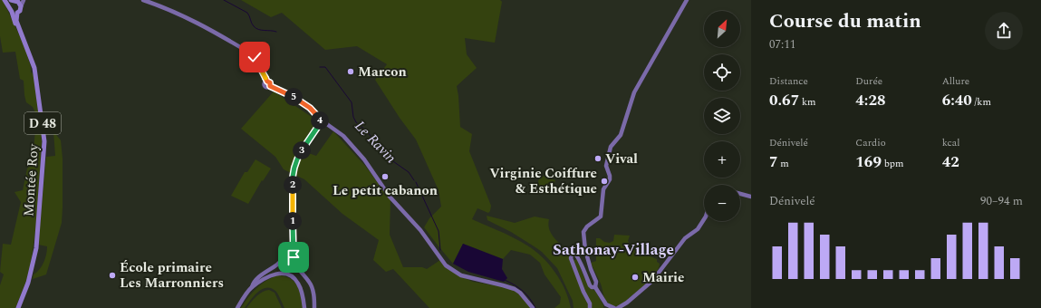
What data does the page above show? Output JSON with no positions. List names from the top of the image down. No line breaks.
{"streets":{"main road":["D 48","Montée Roy"]},"districts":["Sathonay-Village"],"water":["Le Ravin"],"places":["Marcon","Vival","Le petit cabanon","Virginie Coiffure & Esthétique","École primaire Les Marronniers","Mairie"],"north":"top right","page":{"heading":["Course du matin","07:11"],"map_buttons":["+","−"],"stats":[["Distance","0.67 km"],["Durée","4:28"],["Allure","6:40 /km"],["Dénivelé","7 m"],["Cardio","169 bpm"],["kcal","42"]],"pins":["5","4","3","2","1"],"chart":["Dénivelé","90–94 m"]}}
